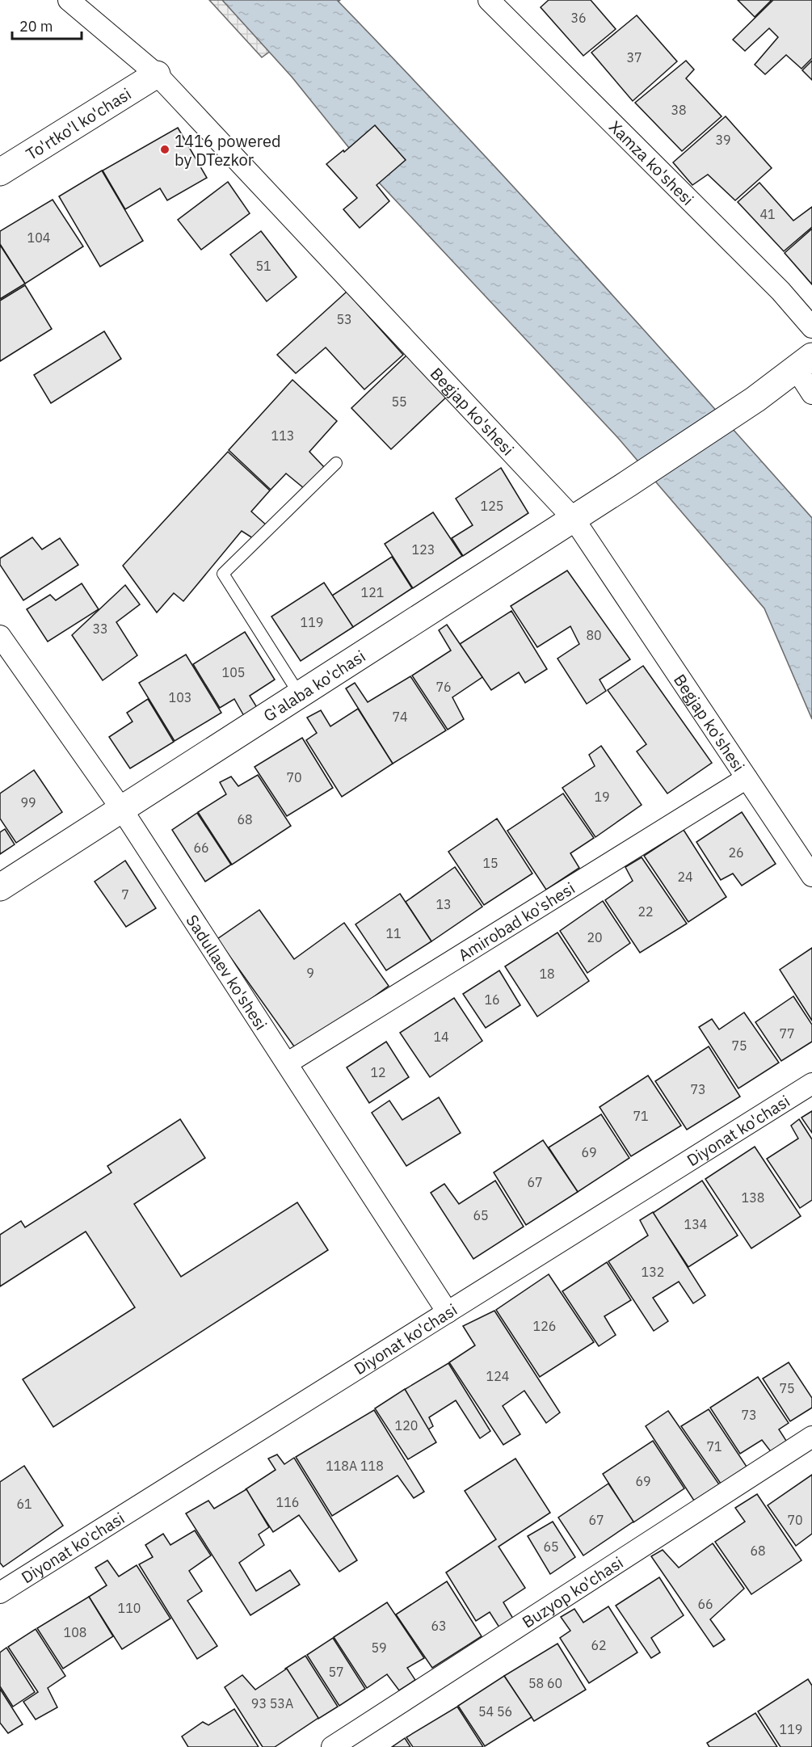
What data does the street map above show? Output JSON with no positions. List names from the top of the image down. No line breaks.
{"streets":{"street":["To'rtko'l ko'chasi","Xamza ko'shesi","Begjap ko'shesi","G'alaba ko'chasi","Amirobad ko'shesi","Sadullaev ko'shesi","Diyonat ko'chasi","Buzyop ko'chasi"]},"crossings":[["To'rtko'l ko'chasi","Begjap ko'shesi"],["Begjap ko'shesi","G'alaba ko'chasi"],["Begjap ko'shesi","Amirobad ko'shesi"],["G'alaba ko'chasi","Sadullaev ko'shesi"],["Amirobad ko'shesi","Sadullaev ko'shesi"],["Sadullaev ko'shesi","Diyonat ko'chasi"]],"places":["1416 powered by DTezkor"],"house_numbers":["36","37","38","39","41","104","51","53","55","113","125","123","121","119","33","80","105","76","103","74","70","19","99","68","66","26","15","24","7","13","22","11","20","9","18","16","77","14","75","12","73","71","69","67","138","65","134","132","126","124","75","73","120","71","118A 118","69","116","61","67","70","65","68","66","110","63","108","62","59","57","58 60","93 53A","54 56","119"],"scale_bar":"20 m"}
